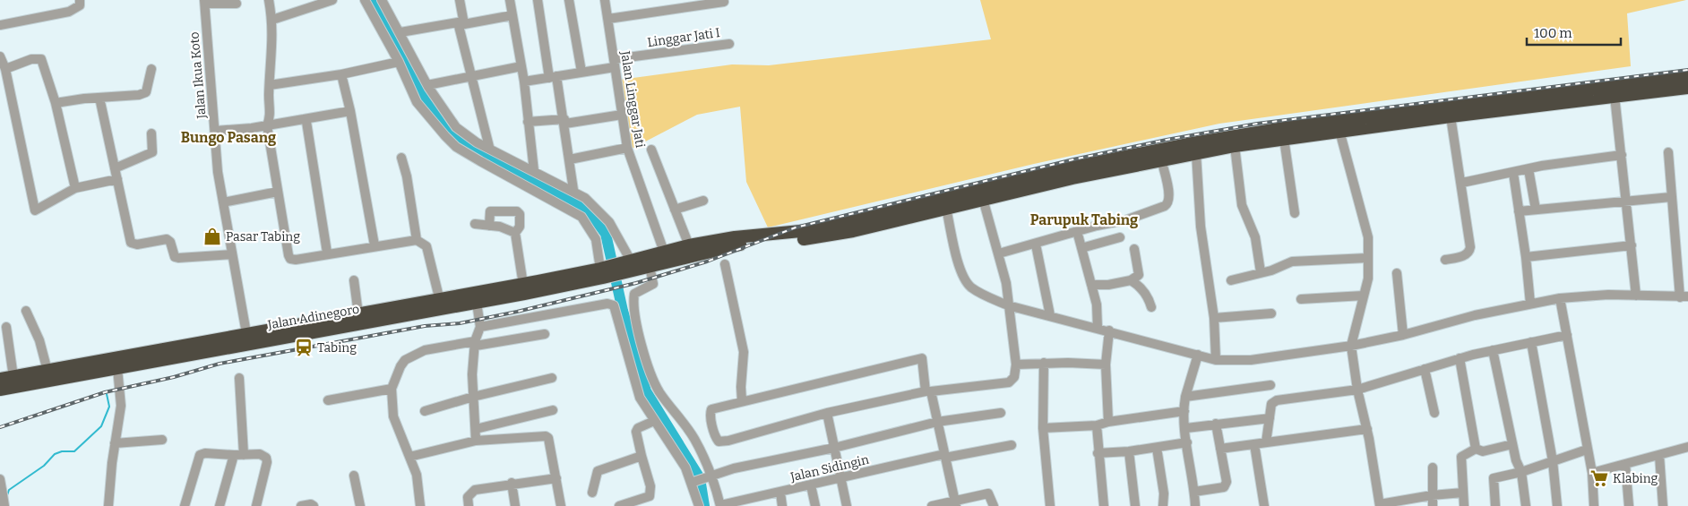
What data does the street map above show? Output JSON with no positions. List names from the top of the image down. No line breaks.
{"streets":{"highway":["Jalan Adinegoro"],"street":["Linggar Jati I","Jalan Ikua Koto","Jalan Linggar Jati","Jalan Sidingin"]},"crossings":[["Linggar Jati I","Jalan Linggar Jati"],["Jalan Ikua Koto","Jalan Adinegoro"]],"districts":["Bungo Pasang","Parupuk Tabing"],"places":{"shop":["Pasar Tabing"],"station":["Tabing"],"supermarket":["Klabing"]},"scale_bar":"100 m"}
